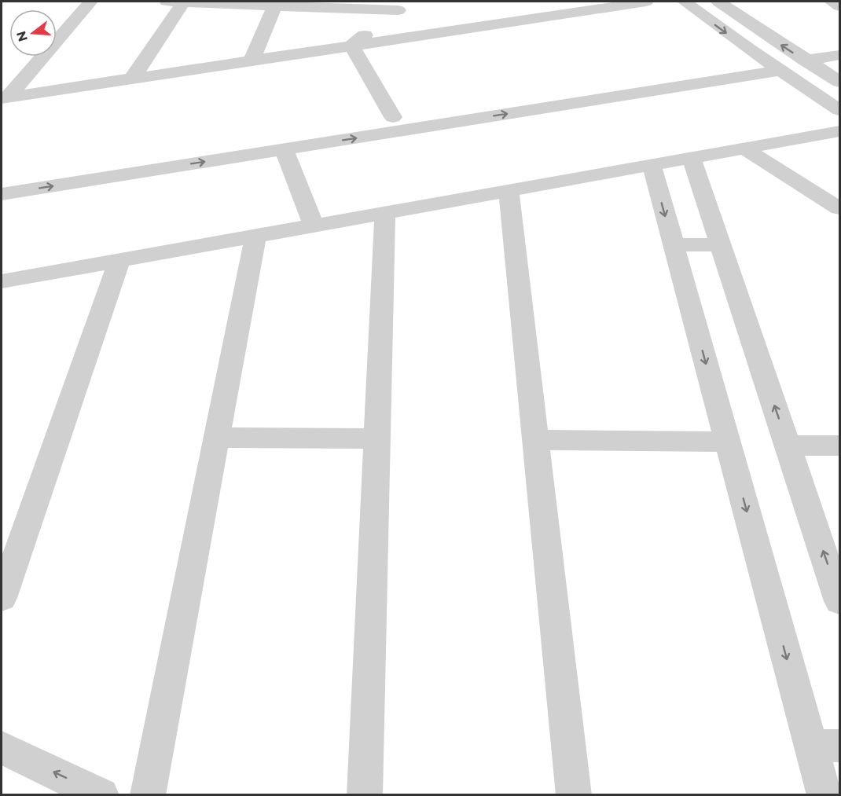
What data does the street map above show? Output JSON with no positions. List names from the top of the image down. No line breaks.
{"north":"left"}
